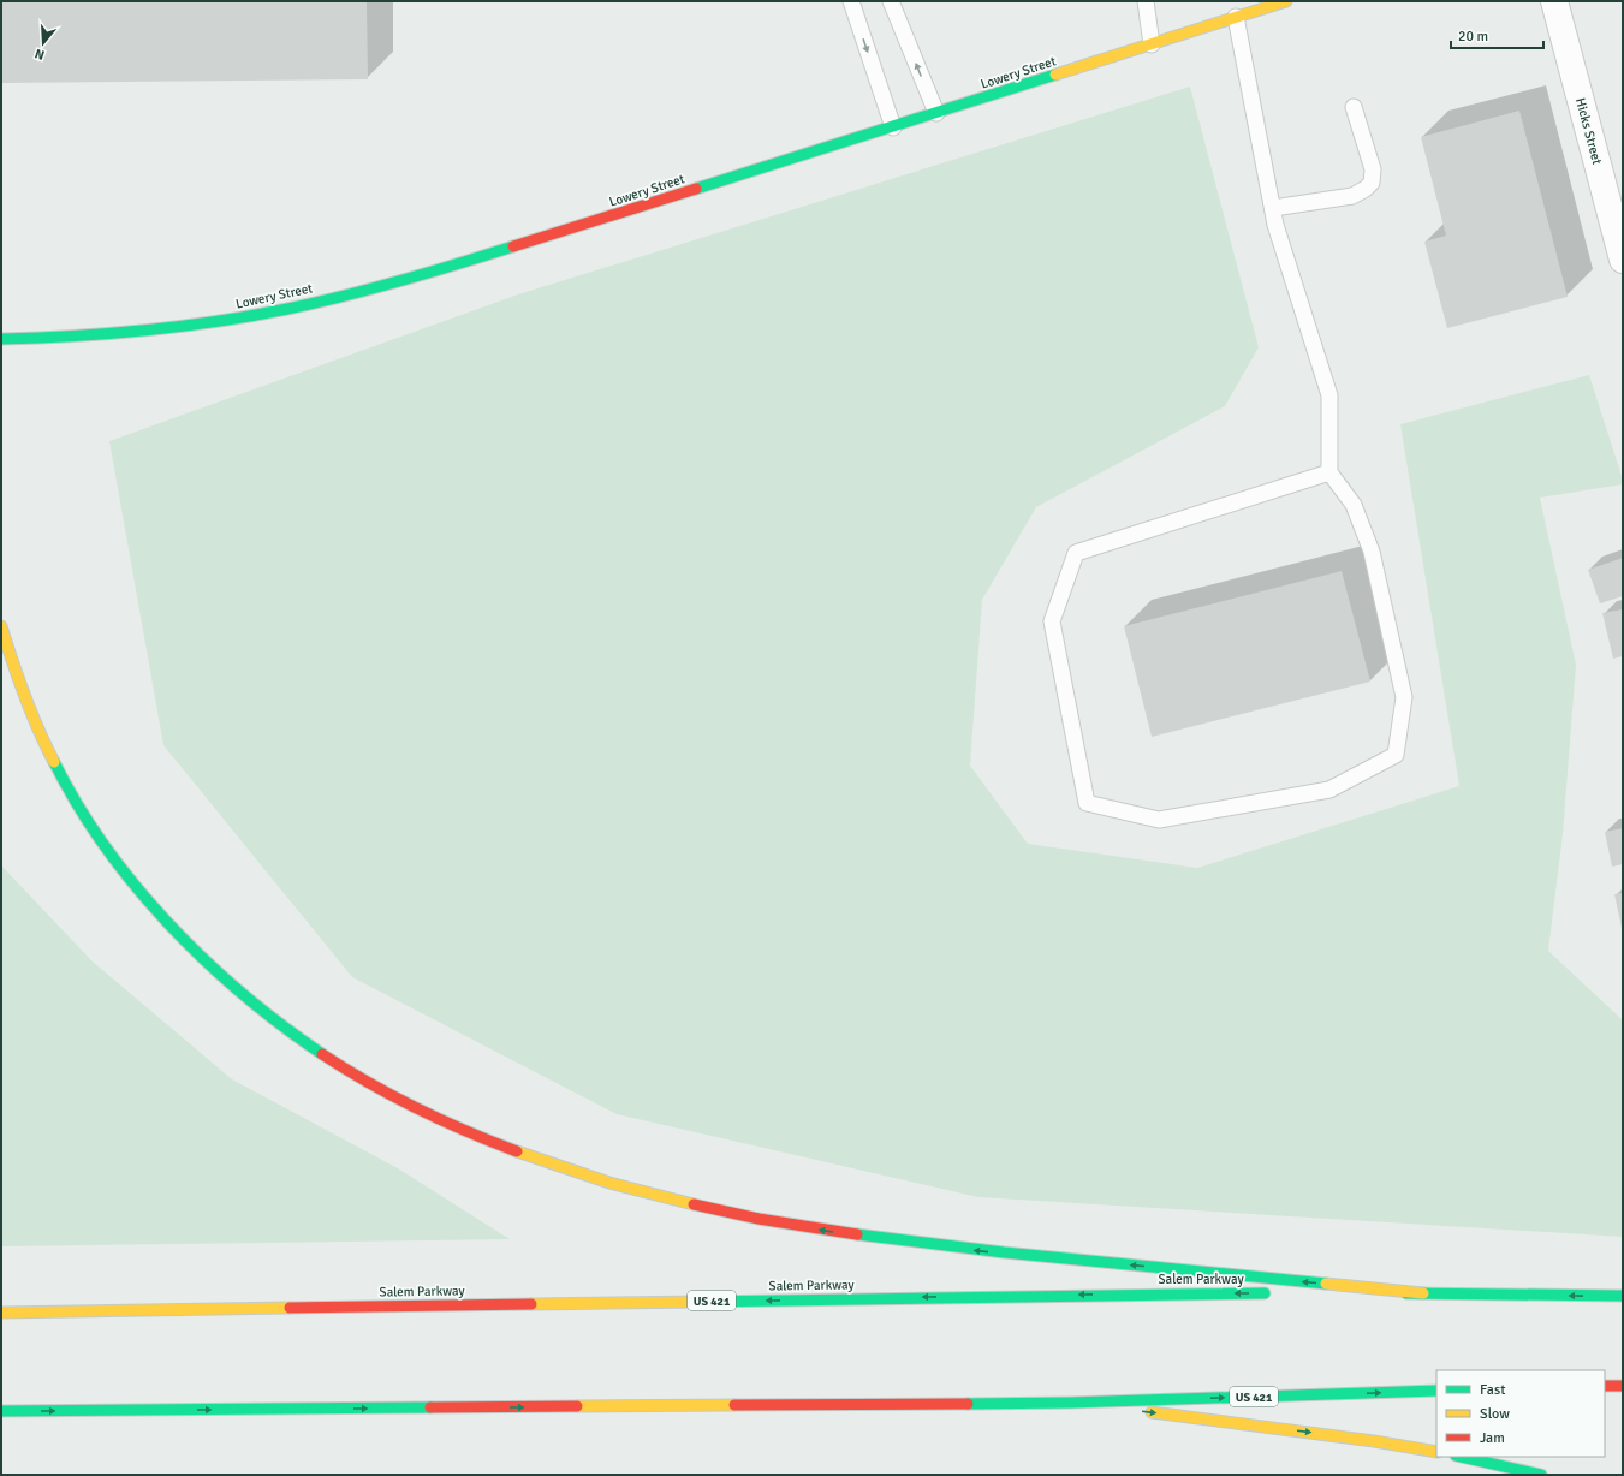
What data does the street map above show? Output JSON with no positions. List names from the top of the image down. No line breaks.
{"streets":{"main road":["Lowery Street","Salem Parkway","US 421"],"street":["Hicks Street"]},"one_way":["Salem Parkway"],"legend":["Fast","Slow","Jam"],"scale_bar":"20 m","north":"bottom"}
